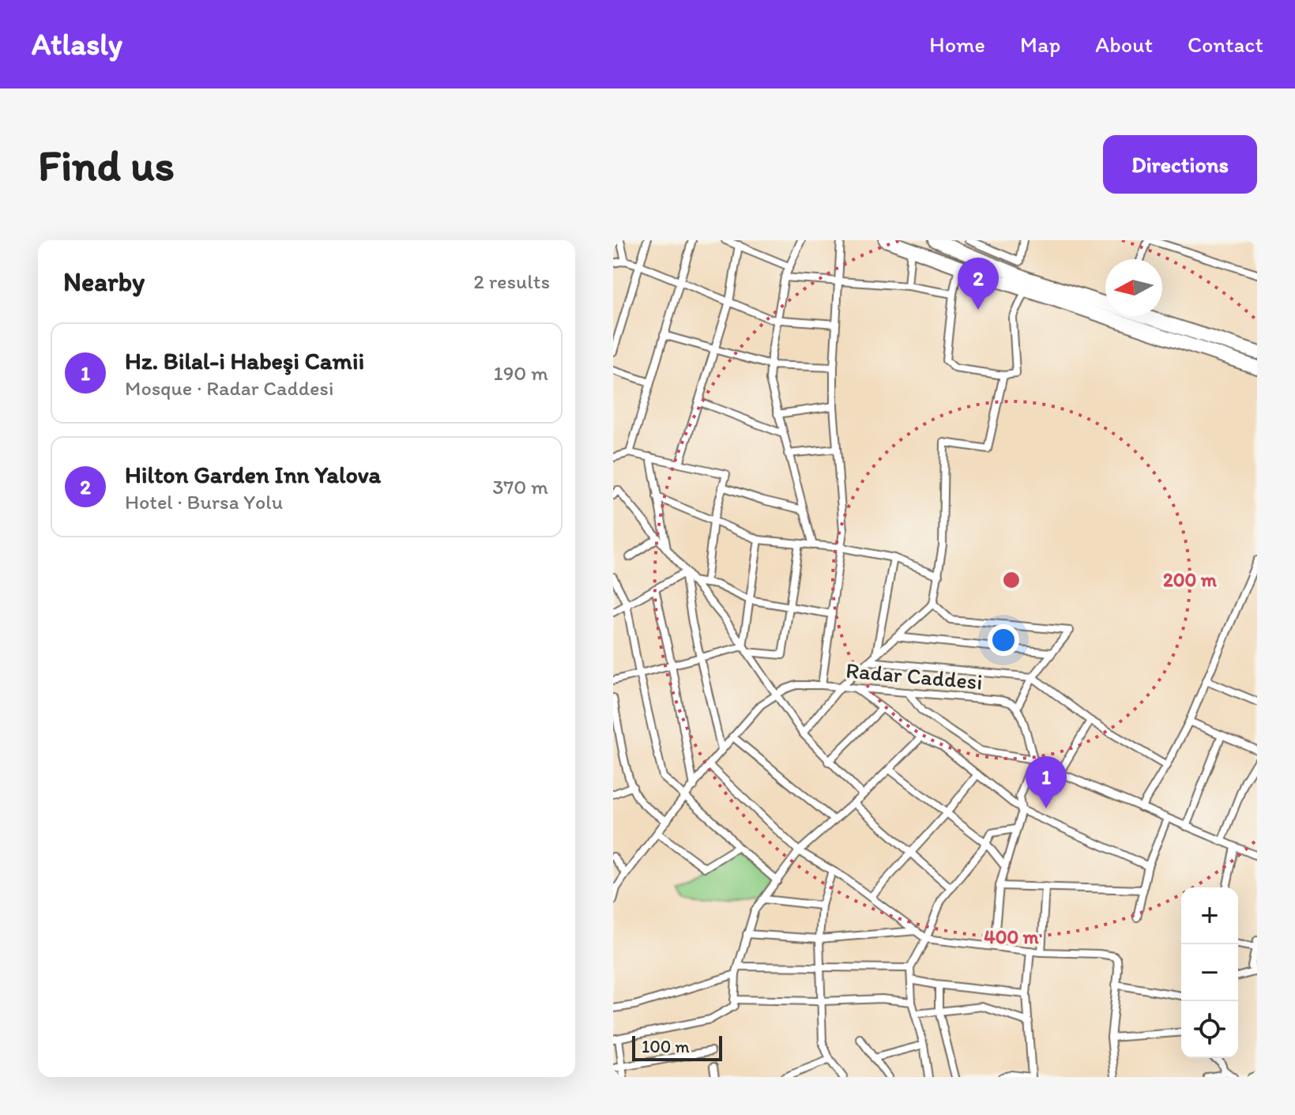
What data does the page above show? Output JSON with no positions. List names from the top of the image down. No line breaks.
{"streets":{"street":["Radar Caddesi"]},"scale_bar":"100 m","north":"left","page":{"header":"Atlasly","nav":["Home","Map","About","Contact"],"buttons":"Directions","title":"Find us","heading":["Nearby","2 results"],"pins":["2","1"],"list":[{"mark":"1","name":"Hz. Bilal-i Habeşi Camii","note":"Mosque · Radar Caddesi","value":"190 m"},{"mark":"2","name":"Hilton Garden Inn Yalova","note":"Hotel · Bursa Yolu","value":"370 m"}],"map_buttons":["+","−"],"scale":"100 m"},"rings":["200 m","400 m"]}
